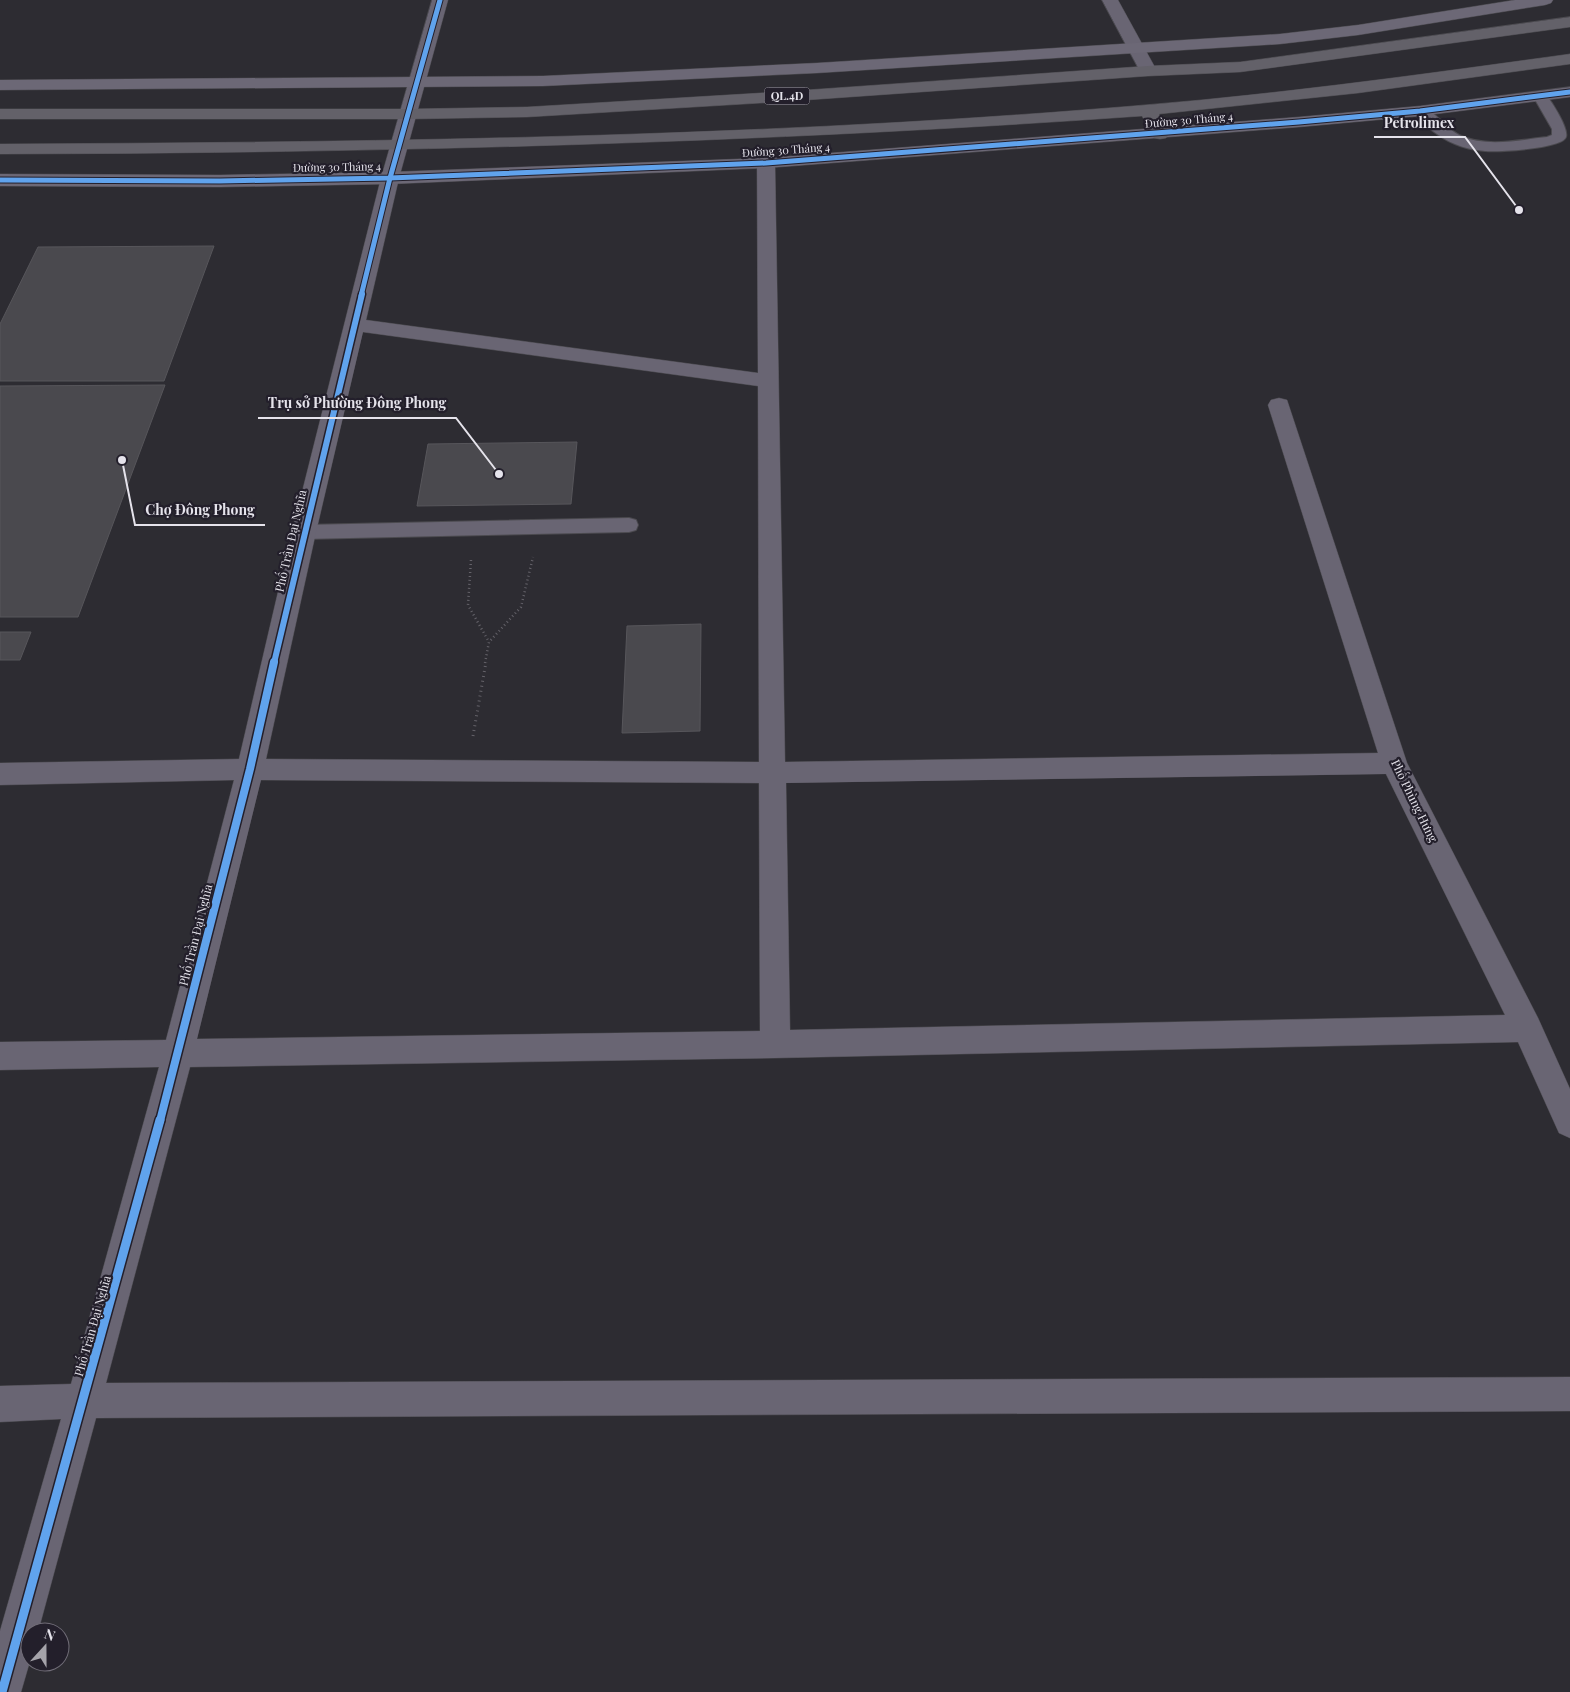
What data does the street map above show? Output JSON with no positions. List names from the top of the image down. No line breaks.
{"streets":{"highway":["QL.4D","Đường 30 Tháng 4"],"street":["Phố Trần Đại Nghĩa","Phố Phùng Hưng"]},"crossings":[["QL.4D","Phố Trần Đại Nghĩa"],["Đường 30 Tháng 4","Phố Trần Đại Nghĩa"]],"places":["Petrolimex","Chợ Đông Phong","Trụ sở Phường Đông Phong"],"north":"top"}
